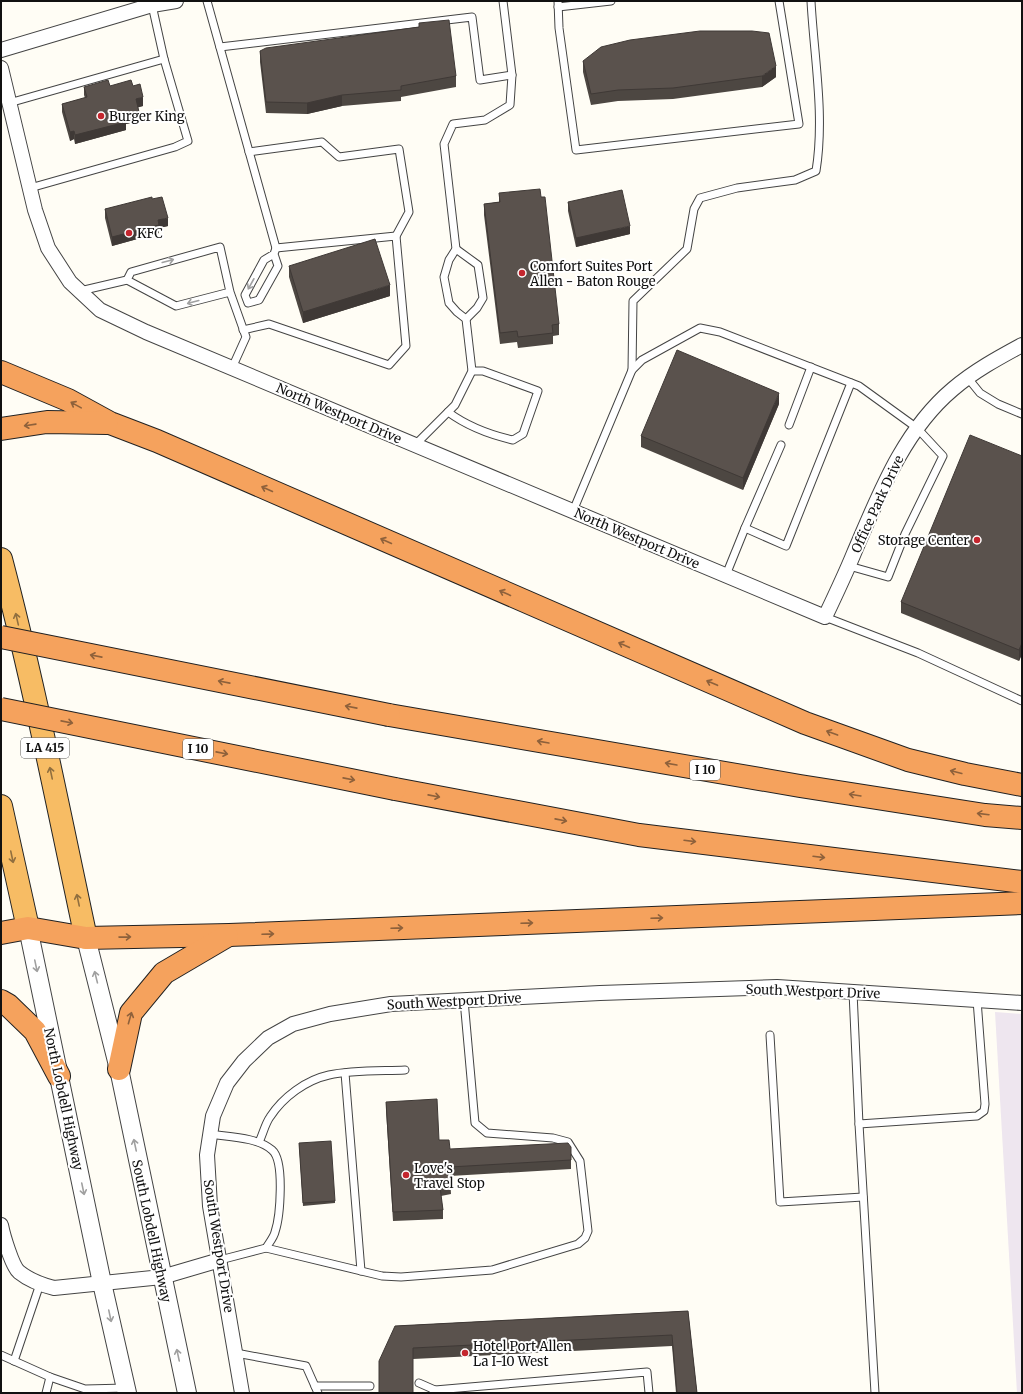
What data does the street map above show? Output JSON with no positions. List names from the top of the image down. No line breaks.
{"streets":{"highway":["LA 415","I 10","North Lobdell Highway"],"street":["North Westport Drive","Office Park Drive","South Westport Drive","South Lobdell Highway"]},"crossings":[["North Westport Drive","Office Park Drive"],["LA 415","South Lobdell Highway"]],"one_way":["North Lobdell Highway","South Lobdell Highway"],"places":["Burger King","KFC","Comfort Suites Port Allen - Baton Rouge","Storage Center","Love's Travel Stop","Hotel Port Allen La I-10 West"]}
